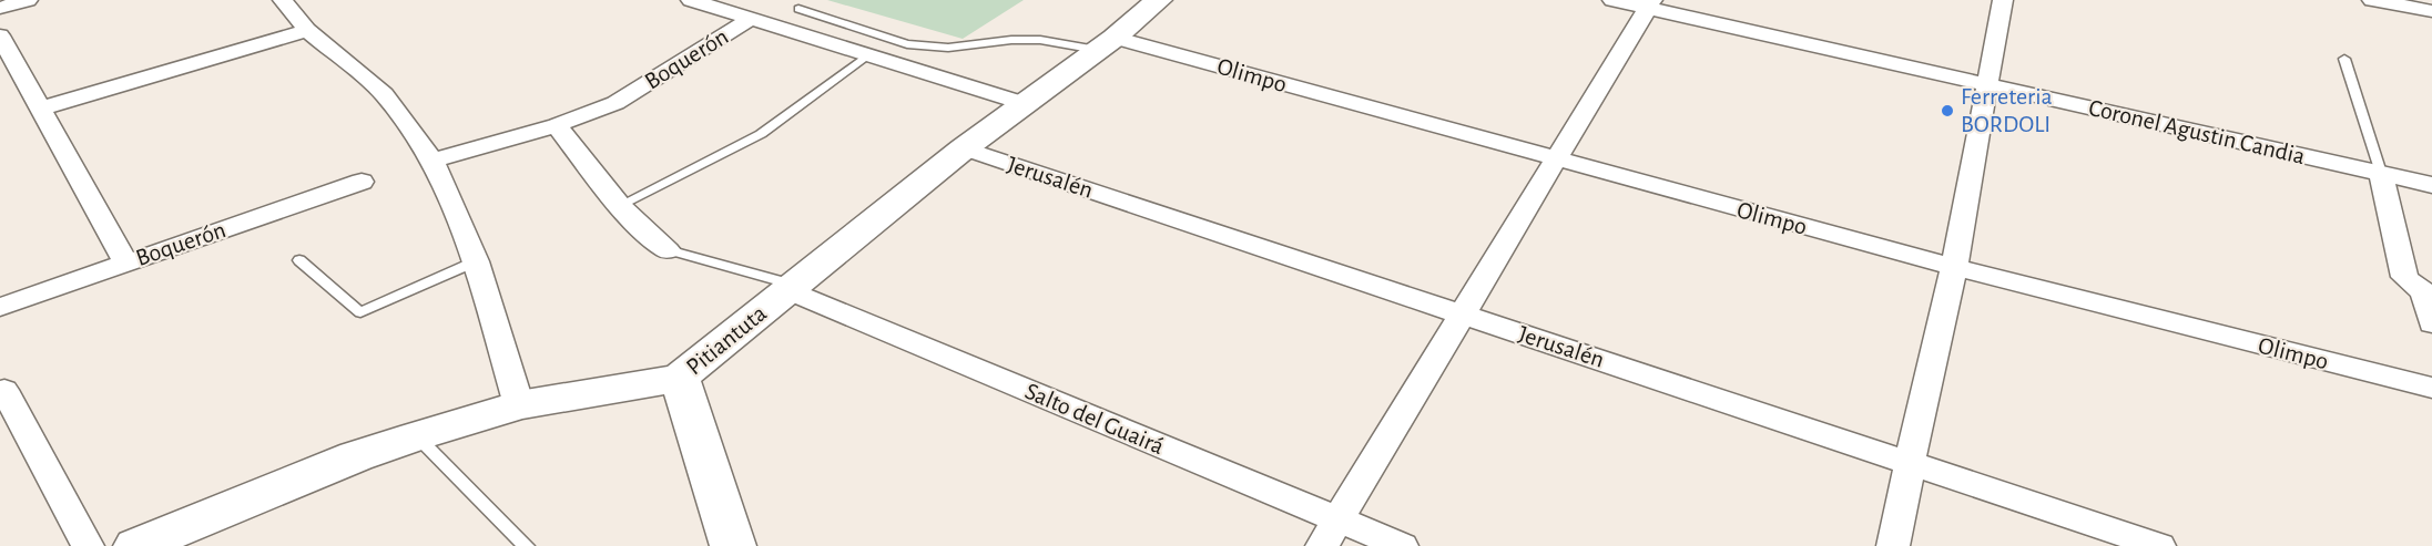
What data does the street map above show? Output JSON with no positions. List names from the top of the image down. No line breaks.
{"streets":{"street":["Boquerón","Olimpo","Coronel Agustin Candia","Jerusalén","Pitiantuta","Salto del Guairá"]},"crossings":[["Olimpo","Pitiantuta"],["Jerusalén","Pitiantuta"],["Pitiantuta","Salto del Guairá"]],"places":["Ferreteria BORDOLI"]}
